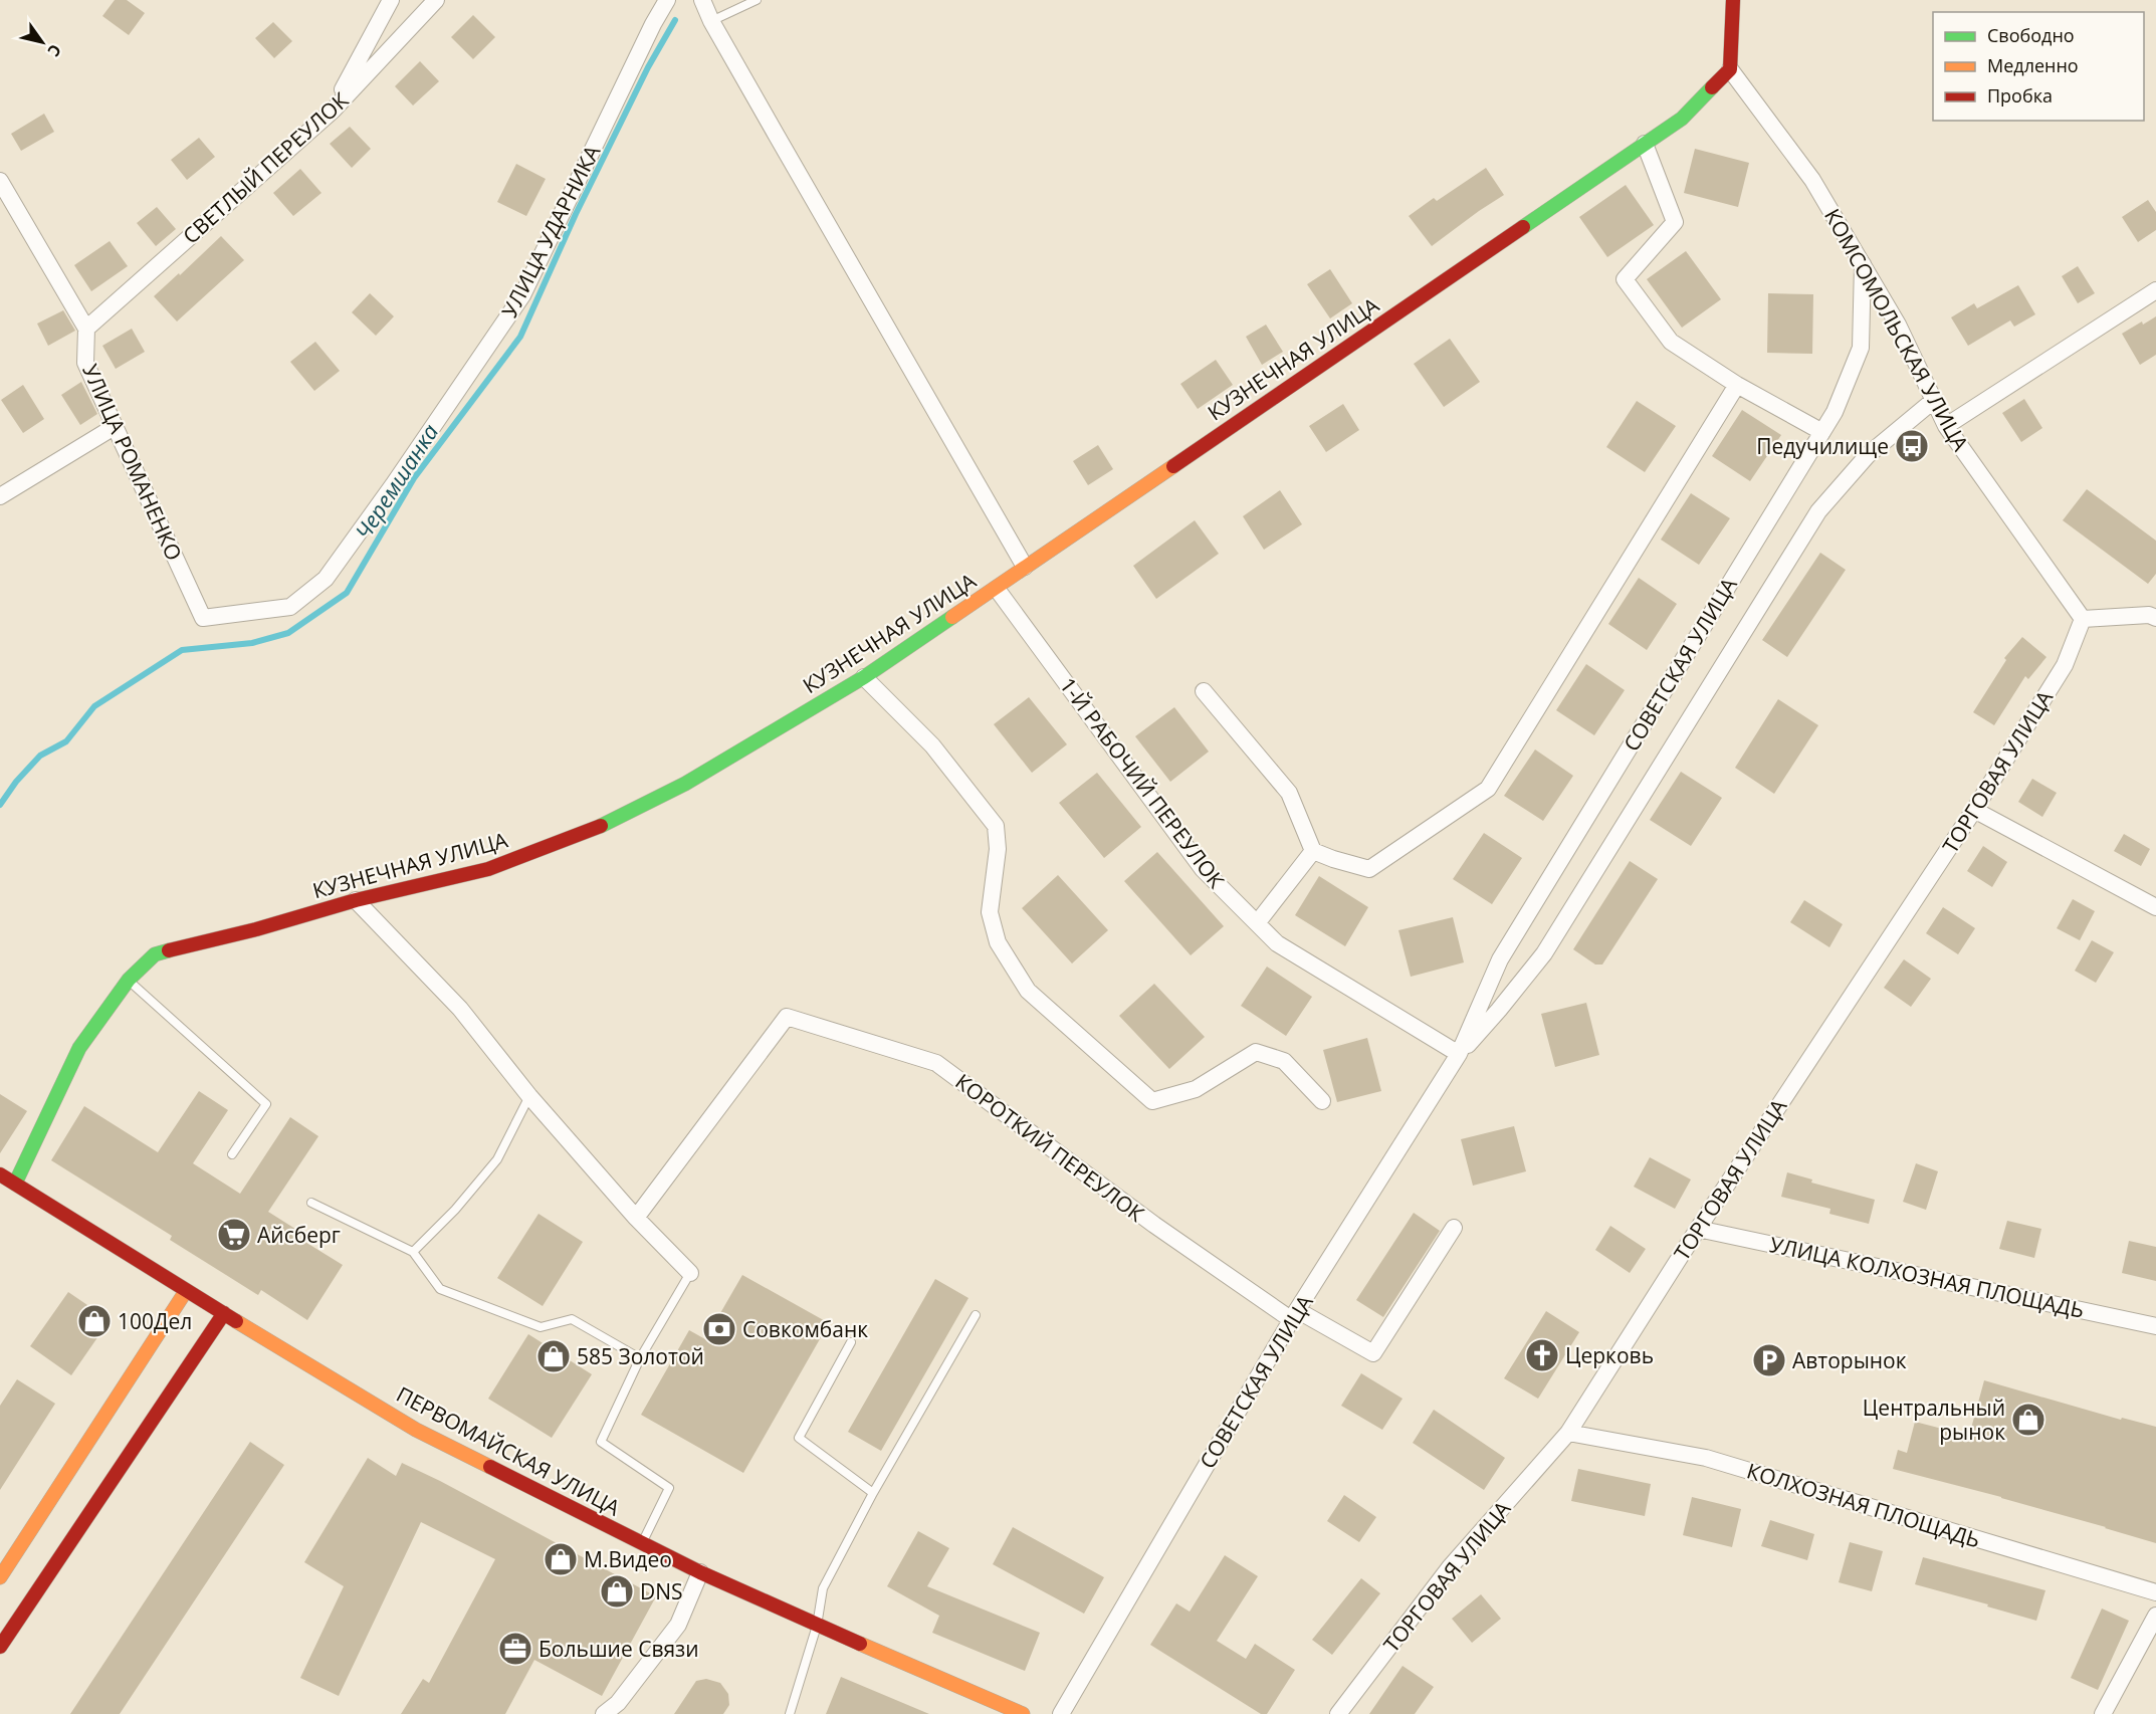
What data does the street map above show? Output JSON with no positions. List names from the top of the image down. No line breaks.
{"streets":{"street":["СВЕТЛЫЙ ПЕРЕУЛОК","УЛИЦА УДАРНИКА","КОМСОМОЛЬСКАЯ УЛИЦА","КУЗНЕЧНАЯ УЛИЦА","УЛИЦА РОМАНЕНКО","СОВЕТСКАЯ УЛИЦА","ТОРГОВАЯ УЛИЦА","1-Й РАБОЧИЙ ПЕРЕУЛОК","КОРОТКИЙ ПЕРЕУЛОК","УЛИЦА КОЛХОЗНАЯ ПЛОЩАДЬ","ПЕРВОМАЙСКАЯ УЛИЦА","КОЛХОЗНАЯ ПЛОЩАДЬ"]},"crossings":[["СВЕТЛЫЙ ПЕРЕУЛОК","УЛИЦА РОМАНЕНКО"],["УЛИЦА УДАРНИКА","УЛИЦА РОМАНЕНКО"],["КОМСОМОЛЬСКАЯ УЛИЦА","КУЗНЕЧНАЯ УЛИЦА"],["КОМСОМОЛЬСКАЯ УЛИЦА","СОВЕТСКАЯ УЛИЦА"],["КОМСОМОЛЬСКАЯ УЛИЦА","ТОРГОВАЯ УЛИЦА"],["КУЗНЕЧНАЯ УЛИЦА","1-Й РАБОЧИЙ ПЕРЕУЛОК"],["КУЗНЕЧНАЯ УЛИЦА","ПЕРВОМАЙСКАЯ УЛИЦА"],["СОВЕТСКАЯ УЛИЦА","1-Й РАБОЧИЙ ПЕРЕУЛОК"],["СОВЕТСКАЯ УЛИЦА","КОРОТКИЙ ПЕРЕУЛОК"],["ТОРГОВАЯ УЛИЦА","УЛИЦА КОЛХОЗНАЯ ПЛОЩАДЬ"],["ТОРГОВАЯ УЛИЦА","КОЛХОЗНАЯ ПЛОЩАДЬ"]],"water":["Черемшанка"],"places":{"bus stop":["Педучилище"],"supermarket":["Айсберг"],"shop":["100Дел","585 Золотой","Центральный рынок","М.Видео","DNS"],"bank":["Совкомбанк"],"church":["Церковь"],"parking":["Авторынок"],"office":["Большие Связи"]},"legend":["Свободно","Медленно","Пробка"],"north":"bottom right"}
